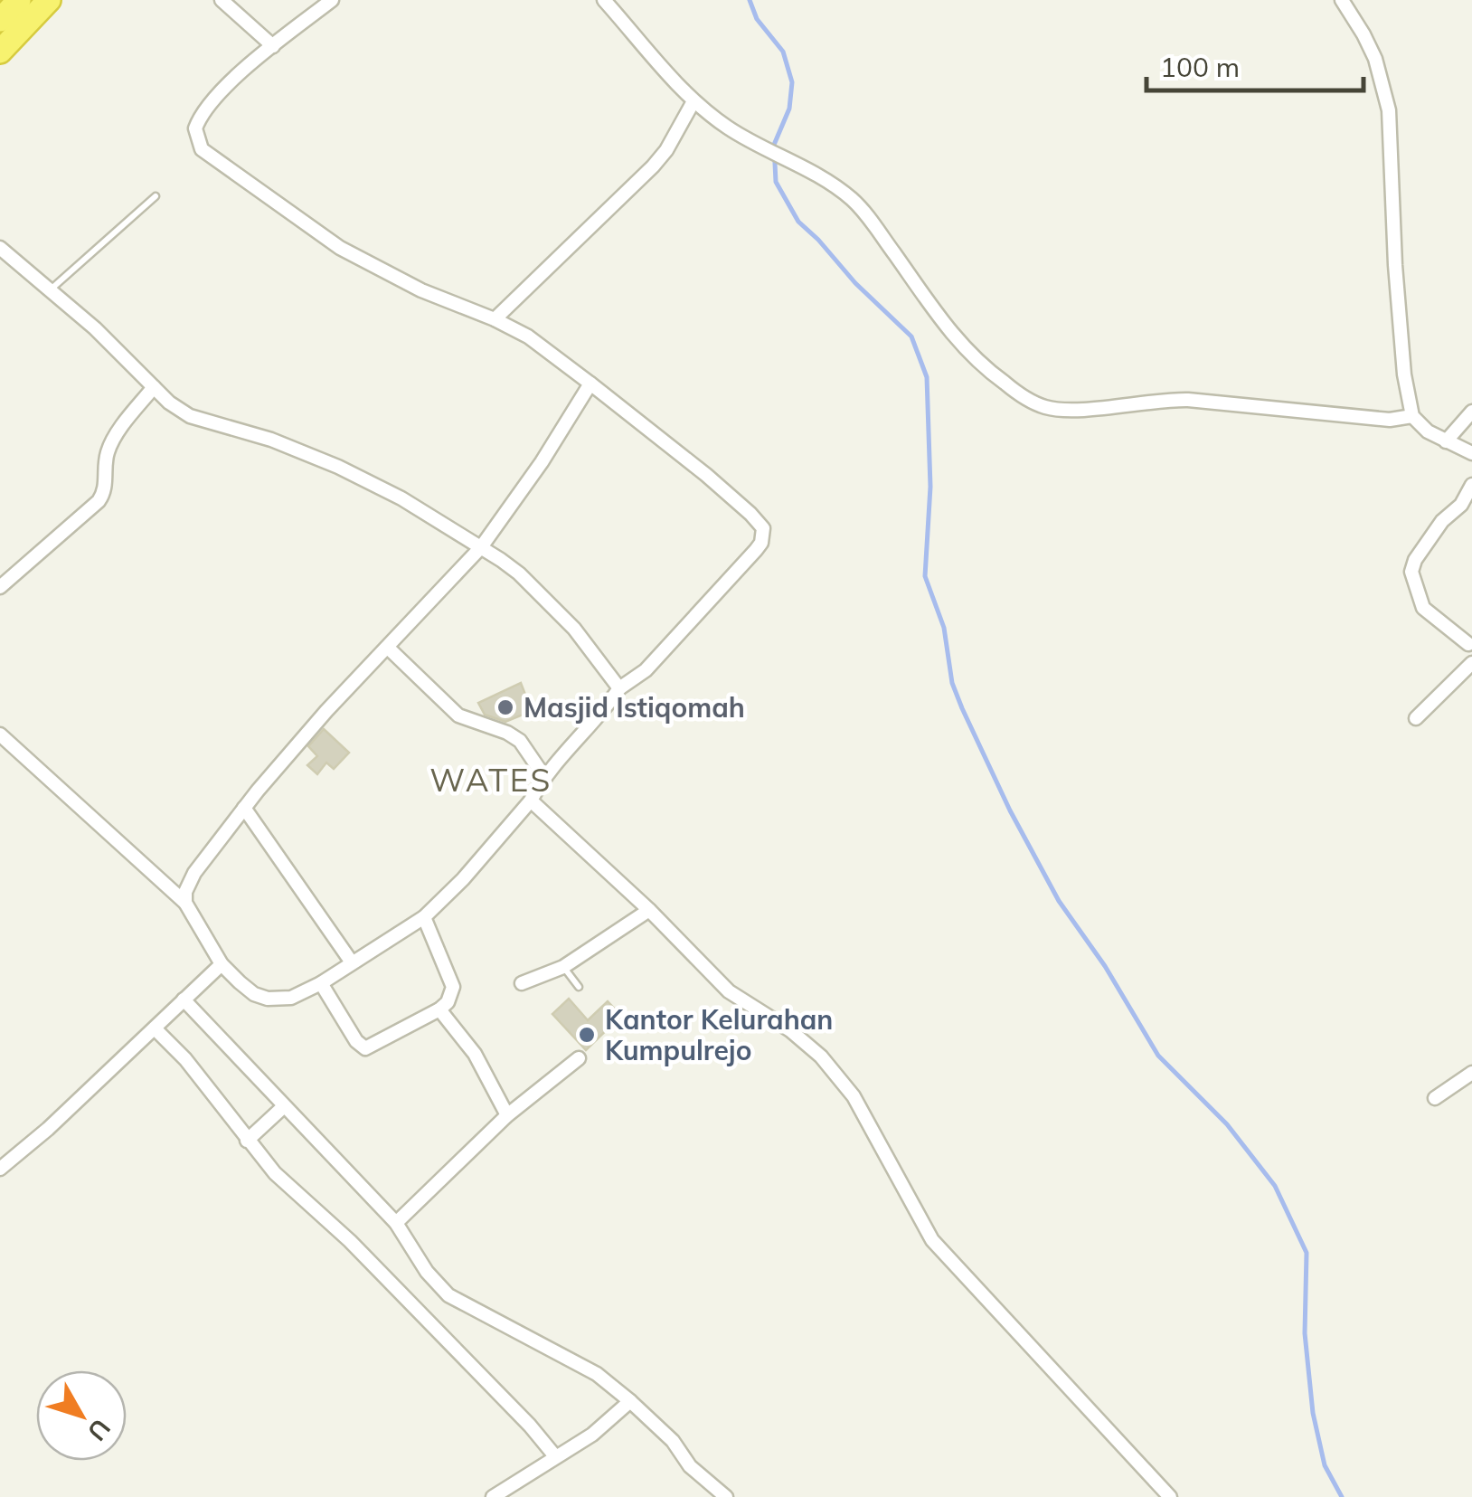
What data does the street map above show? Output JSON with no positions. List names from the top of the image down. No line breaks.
{"districts":["WATES"],"places":["Masjid Istiqomah","Kantor Kelurahan Kumpulrejo"],"scale_bar":"100 m","north":"bottom right"}
